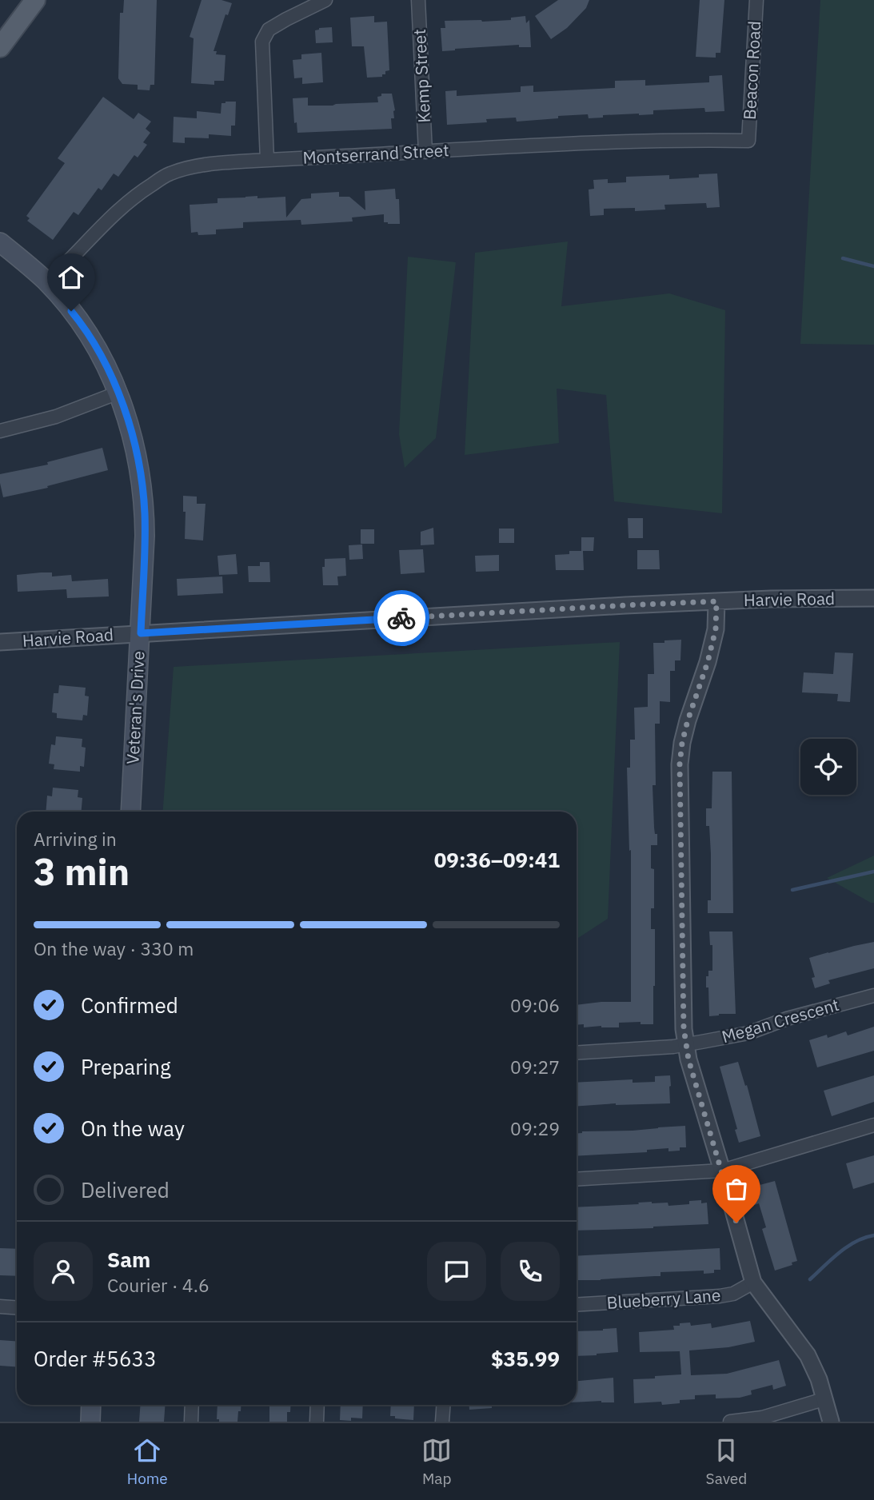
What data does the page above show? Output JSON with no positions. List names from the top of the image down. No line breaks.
{"streets":{"main road":["Veteran's Drive"],"street":["Beacon Road","Kemp Street","Montserrand Street","Harvie Road","Megan Crescent","Blueberry Lane"]},"crossings":[["Beacon Road","Montserrand Street"],["Kemp Street","Montserrand Street"],["Montserrand Street","Veteran's Drive"],["Harvie Road","Veteran's Drive"]],"page":{"heading":["3 min","Arriving in","09:36–09:41"],"panel":["Sam","Courier · 4.6","Order #5633","$35.99"],"bar":"On the way · 330 m","list":[["Confirmed","09:06"],["Preparing","09:27"],["On the way","09:29"],"Delivered"],"tabs":["Home","Map","Saved"]}}
